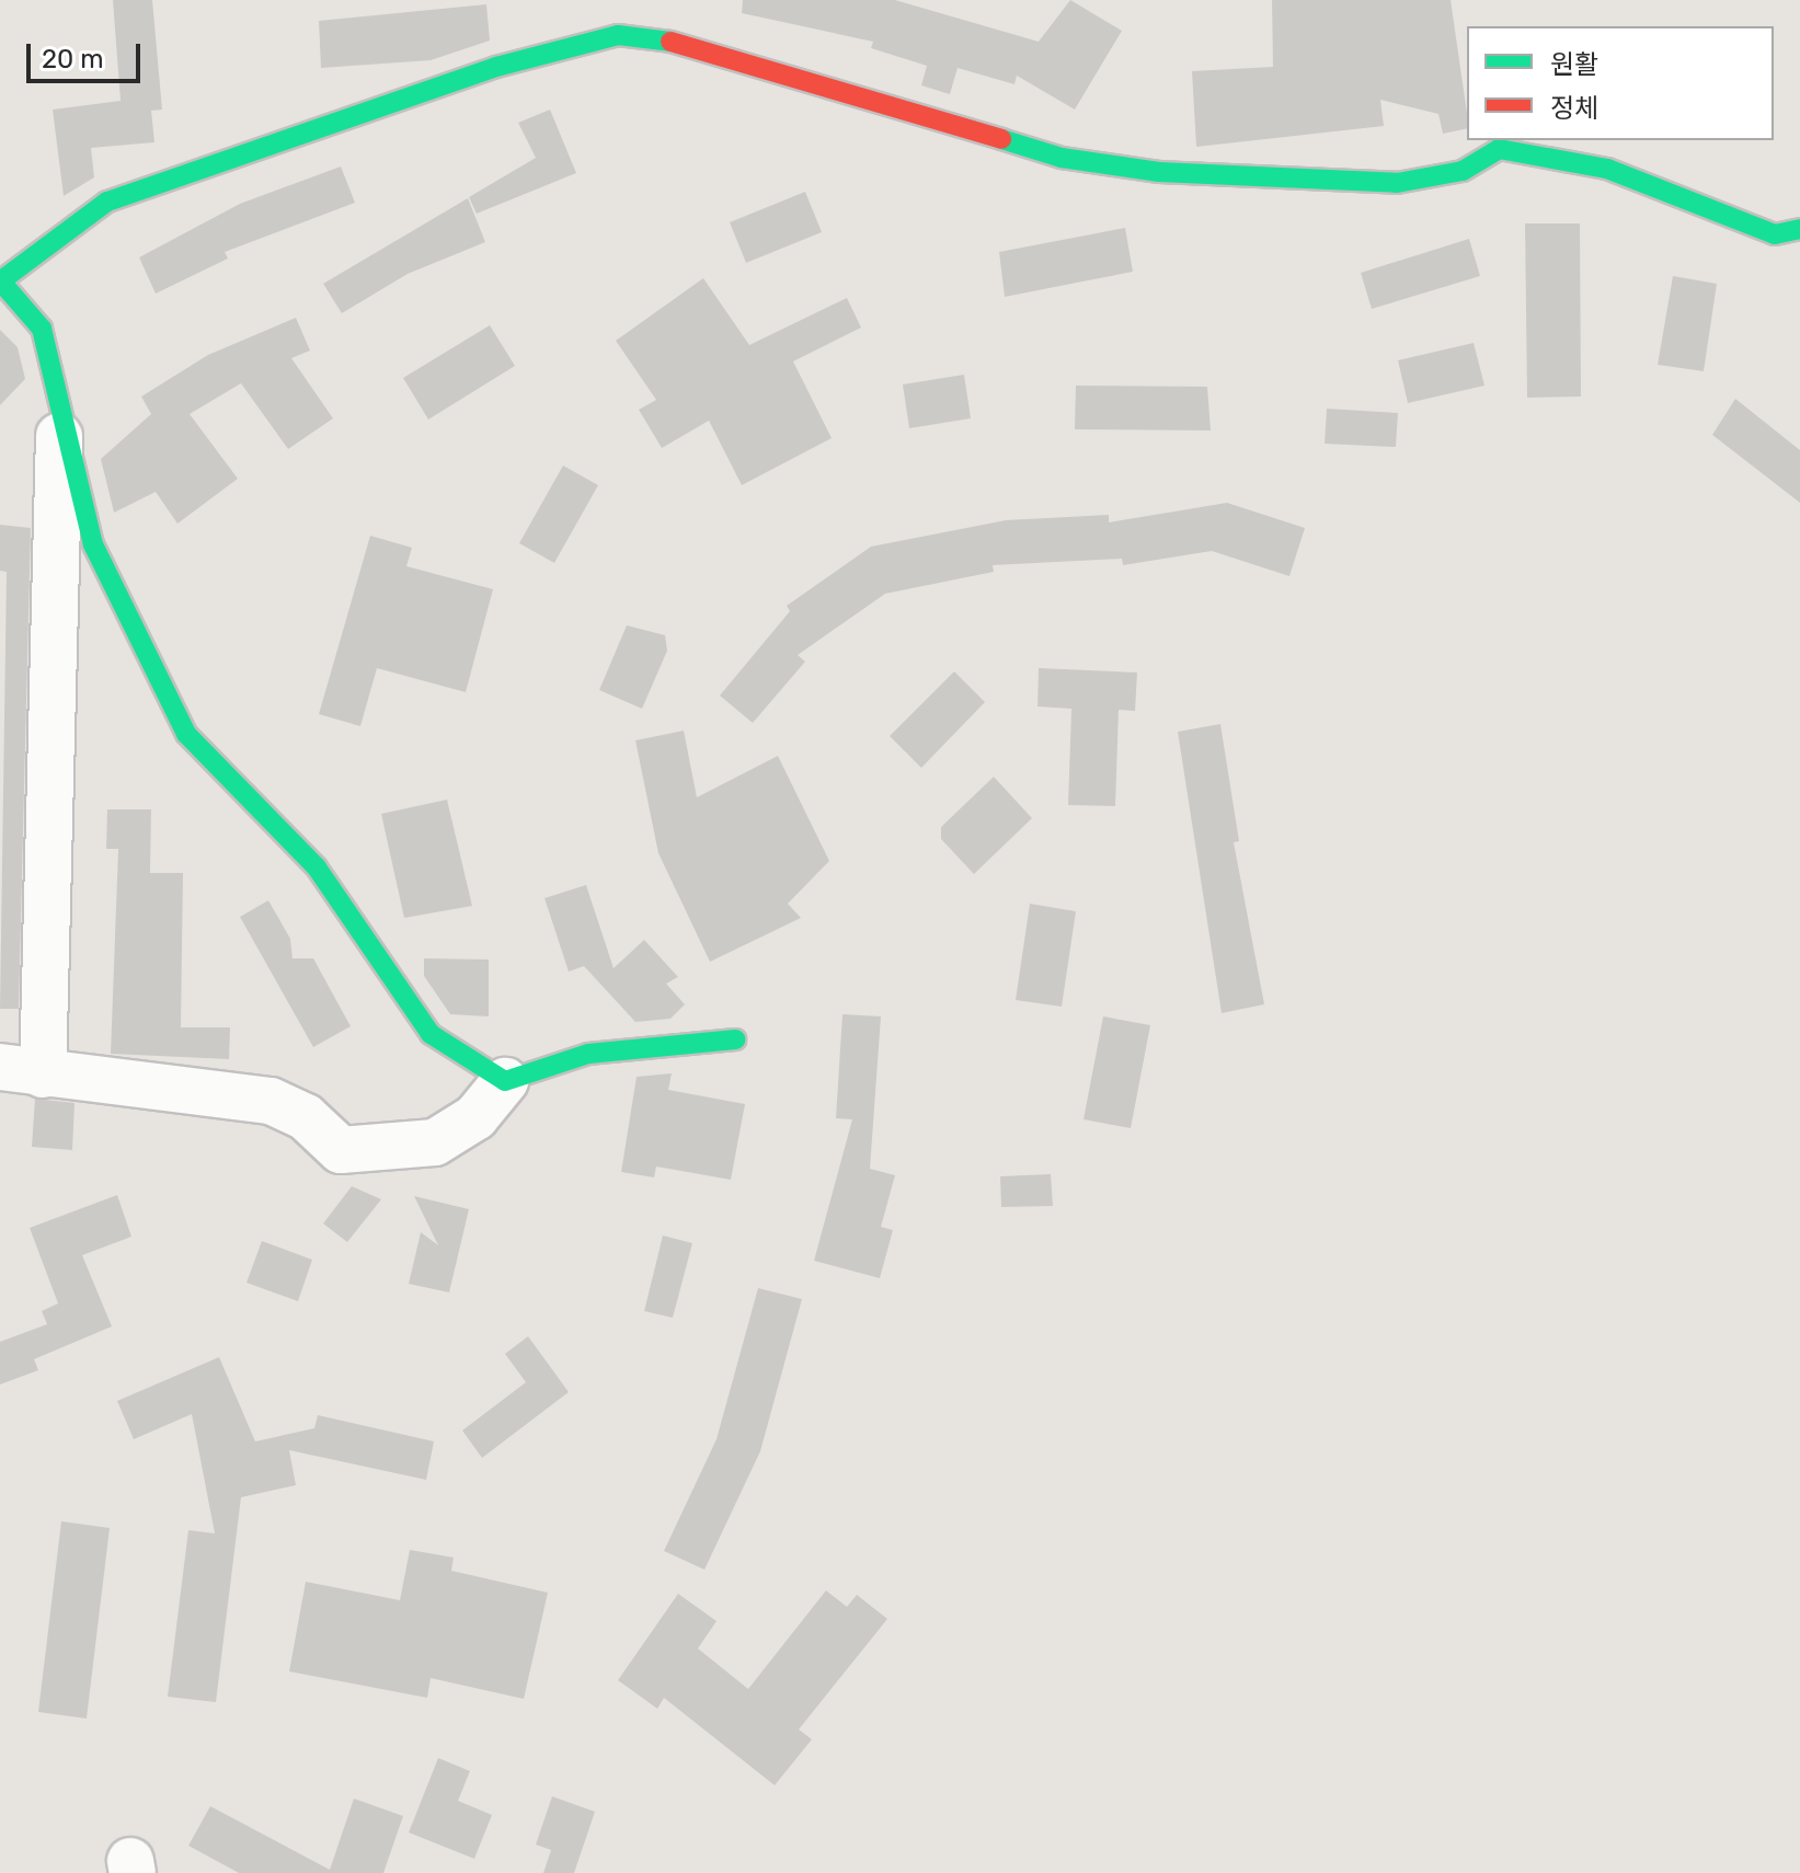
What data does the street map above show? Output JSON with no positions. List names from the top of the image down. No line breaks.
{"legend":["원활","정체"],"scale_bar":"20 m"}
